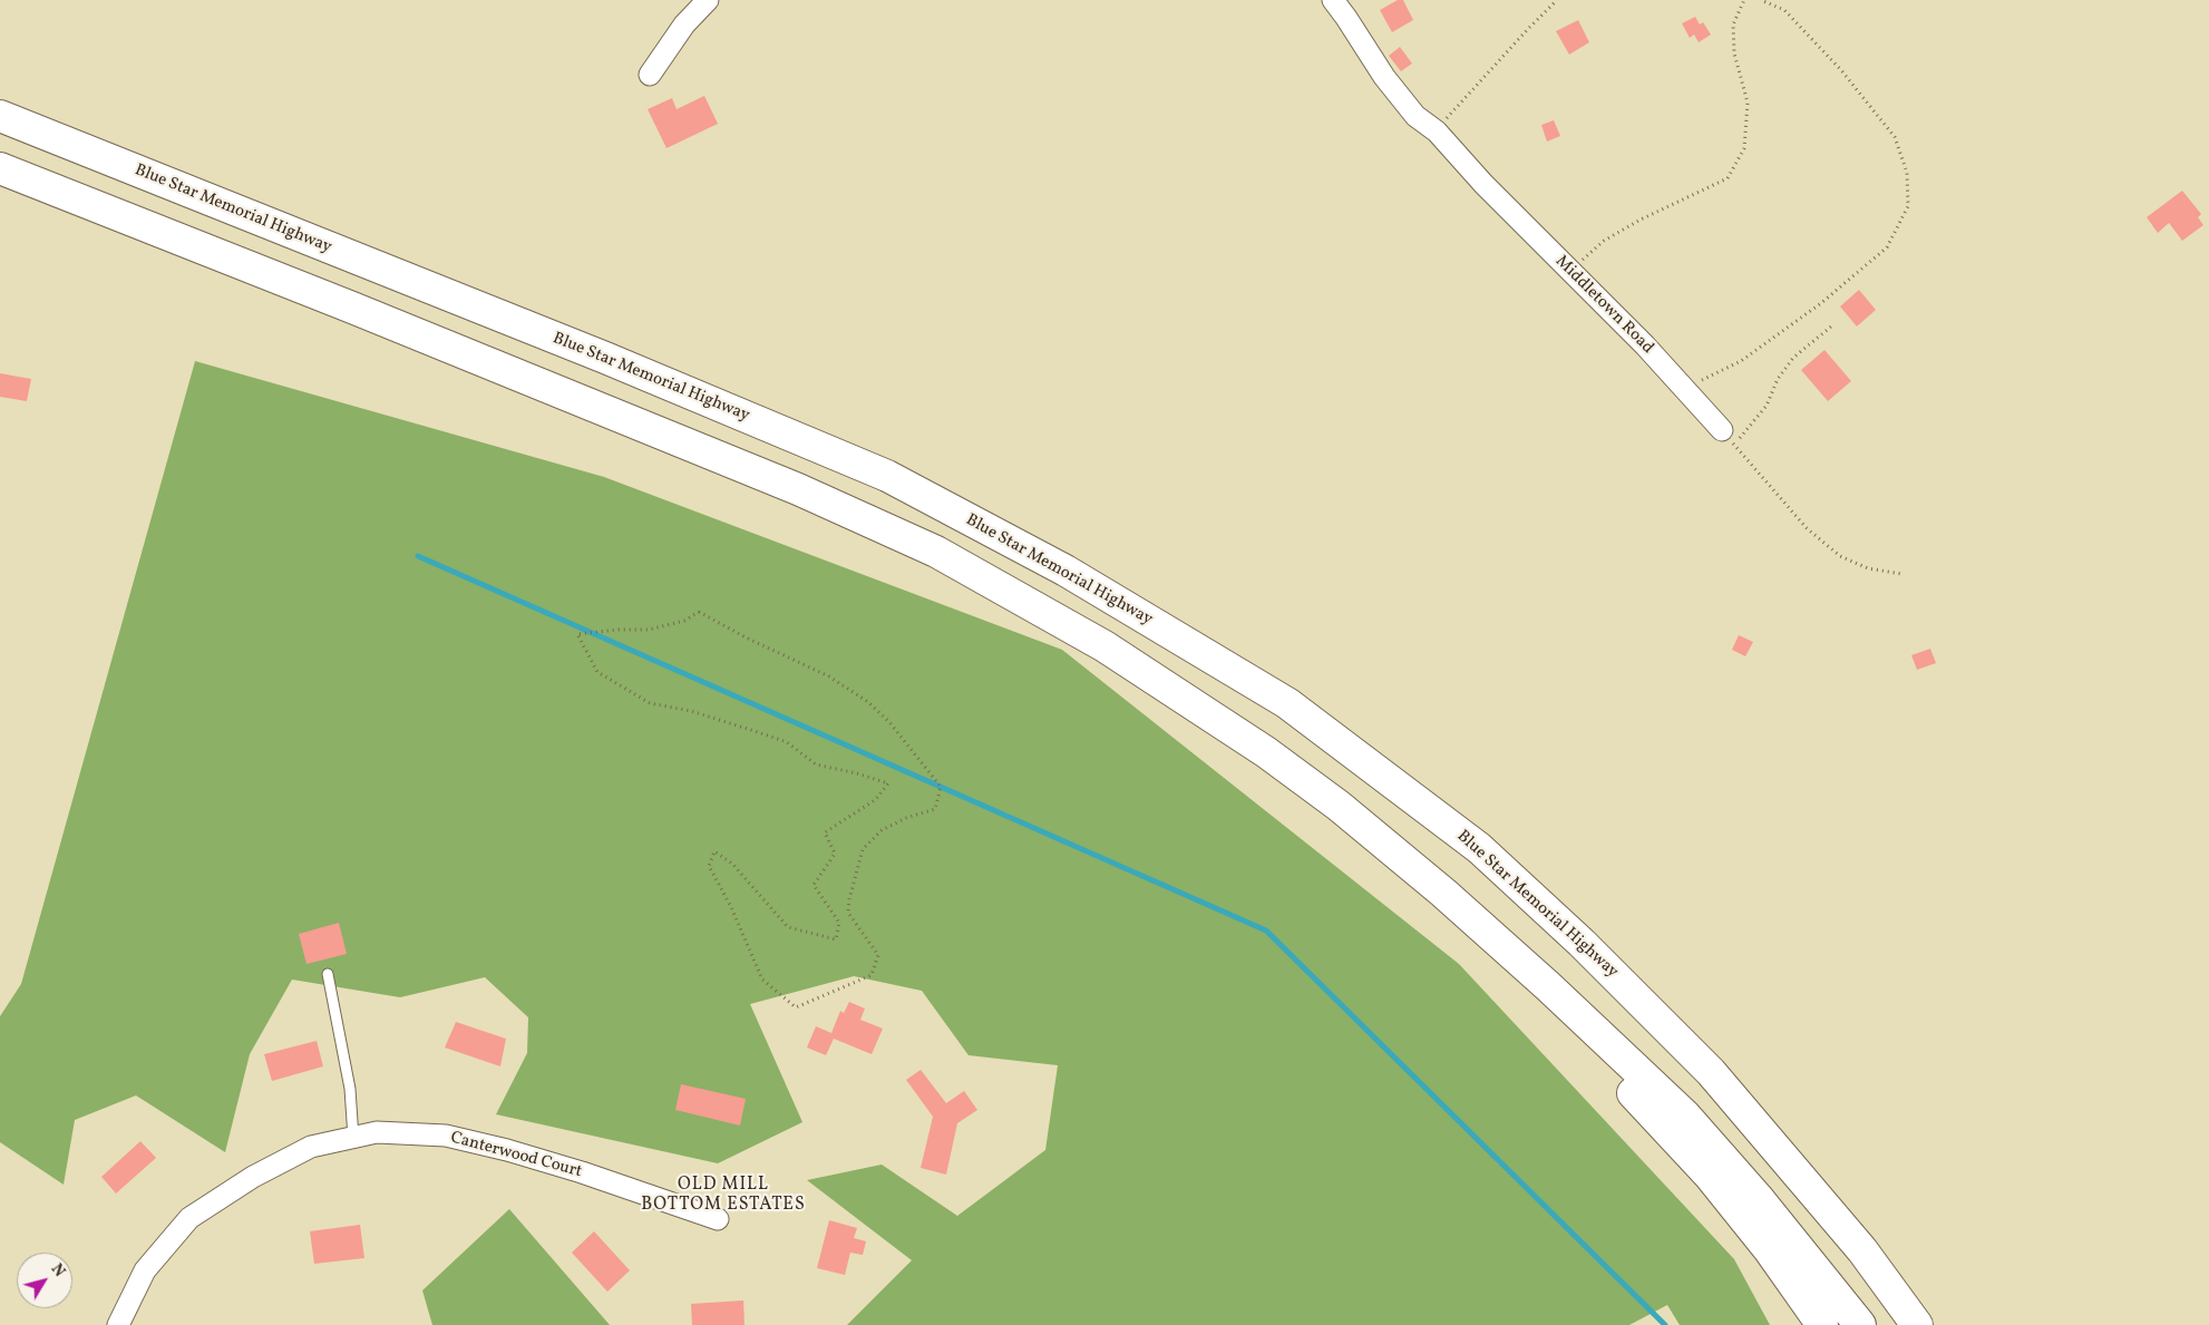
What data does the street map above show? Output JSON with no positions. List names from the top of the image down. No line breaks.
{"streets":{"highway":["Blue Star Memorial Highway"],"street":["Middletown Road","Canterwood Court"]},"districts":["OLD MILL BOTTOM ESTATES"],"north":"top right"}
